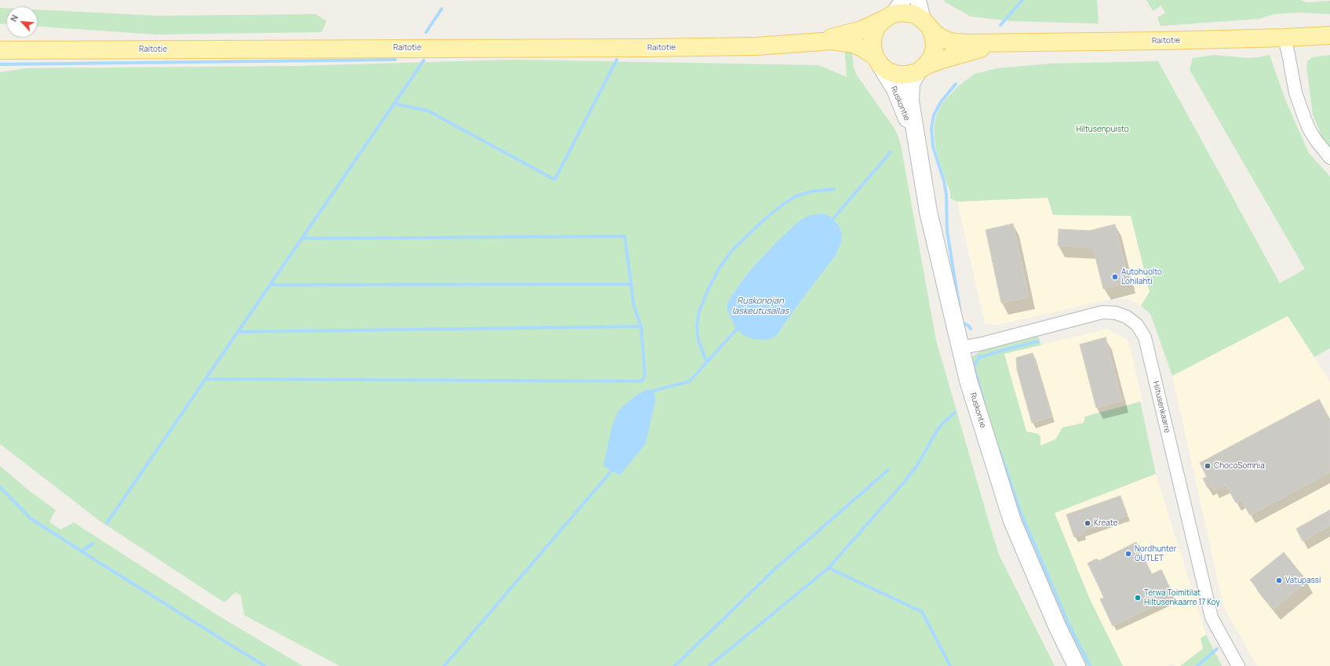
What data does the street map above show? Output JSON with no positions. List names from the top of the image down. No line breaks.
{"streets":{"main road":["Raitotie","Ruskontie"],"street":["Hiltusenkaarre"]},"crossings":[["Raitotie","Ruskontie"],["Ruskontie","Hiltusenkaarre"]],"water":["Ruskonojan laskeutusallas"],"parks":["Hiltusenpuisto"],"places":["Autohuolto Lohilahti","ChocoSomnia","Kreate","Nordhunter OUTLET","Vatupassi","Terwa Toimitilat Hiltusenkaarre 17 Koy"],"north":"top left"}
